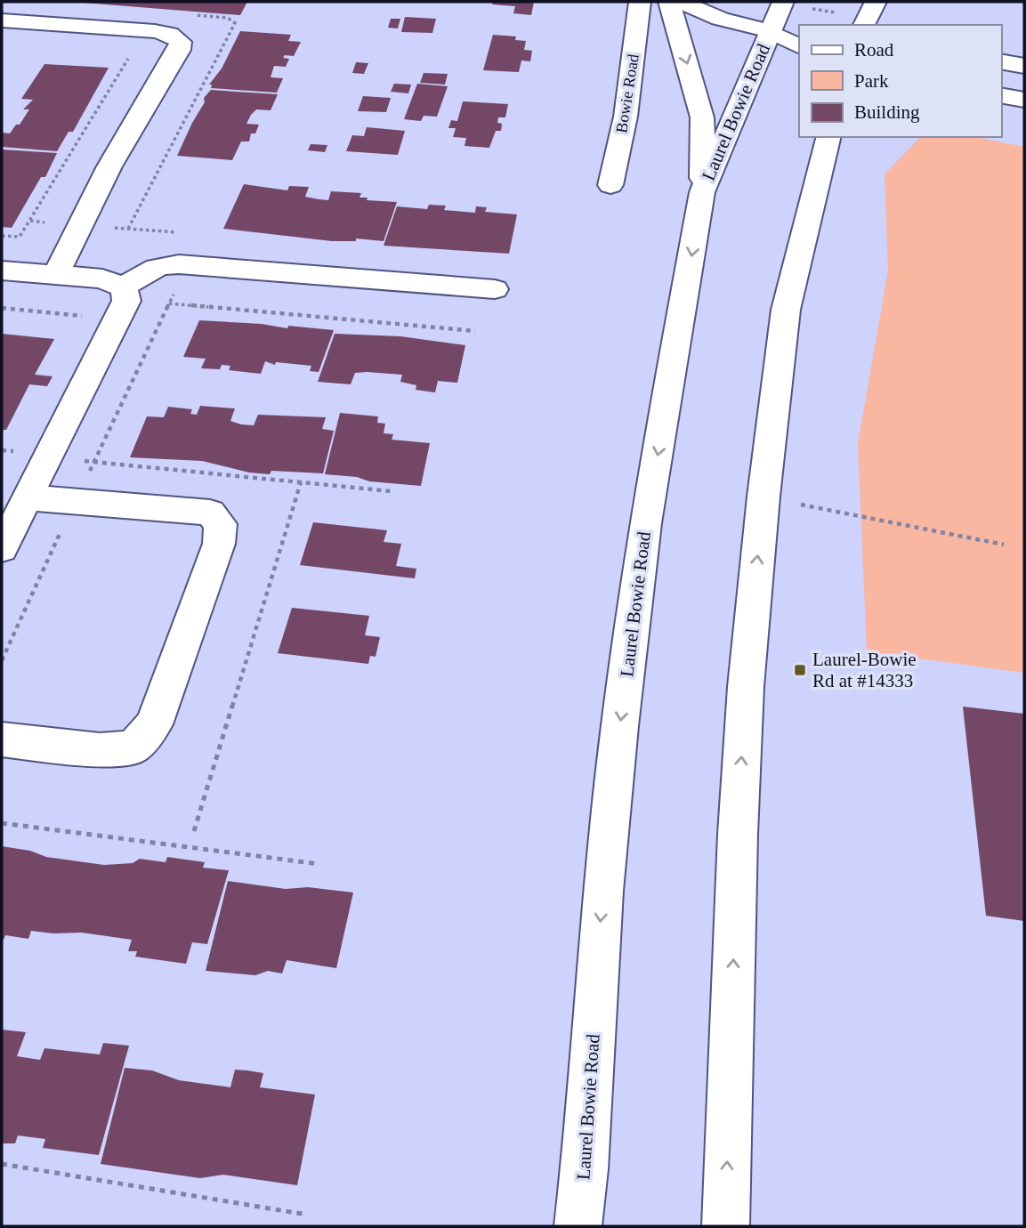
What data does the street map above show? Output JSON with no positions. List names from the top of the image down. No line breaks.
{"streets":{"main road":["Bowie Road","Laurel Bowie Road"]},"places":{"transit":["Laurel-Bowie Rd at #14333"]},"legend":["Road","Park","Building"]}
